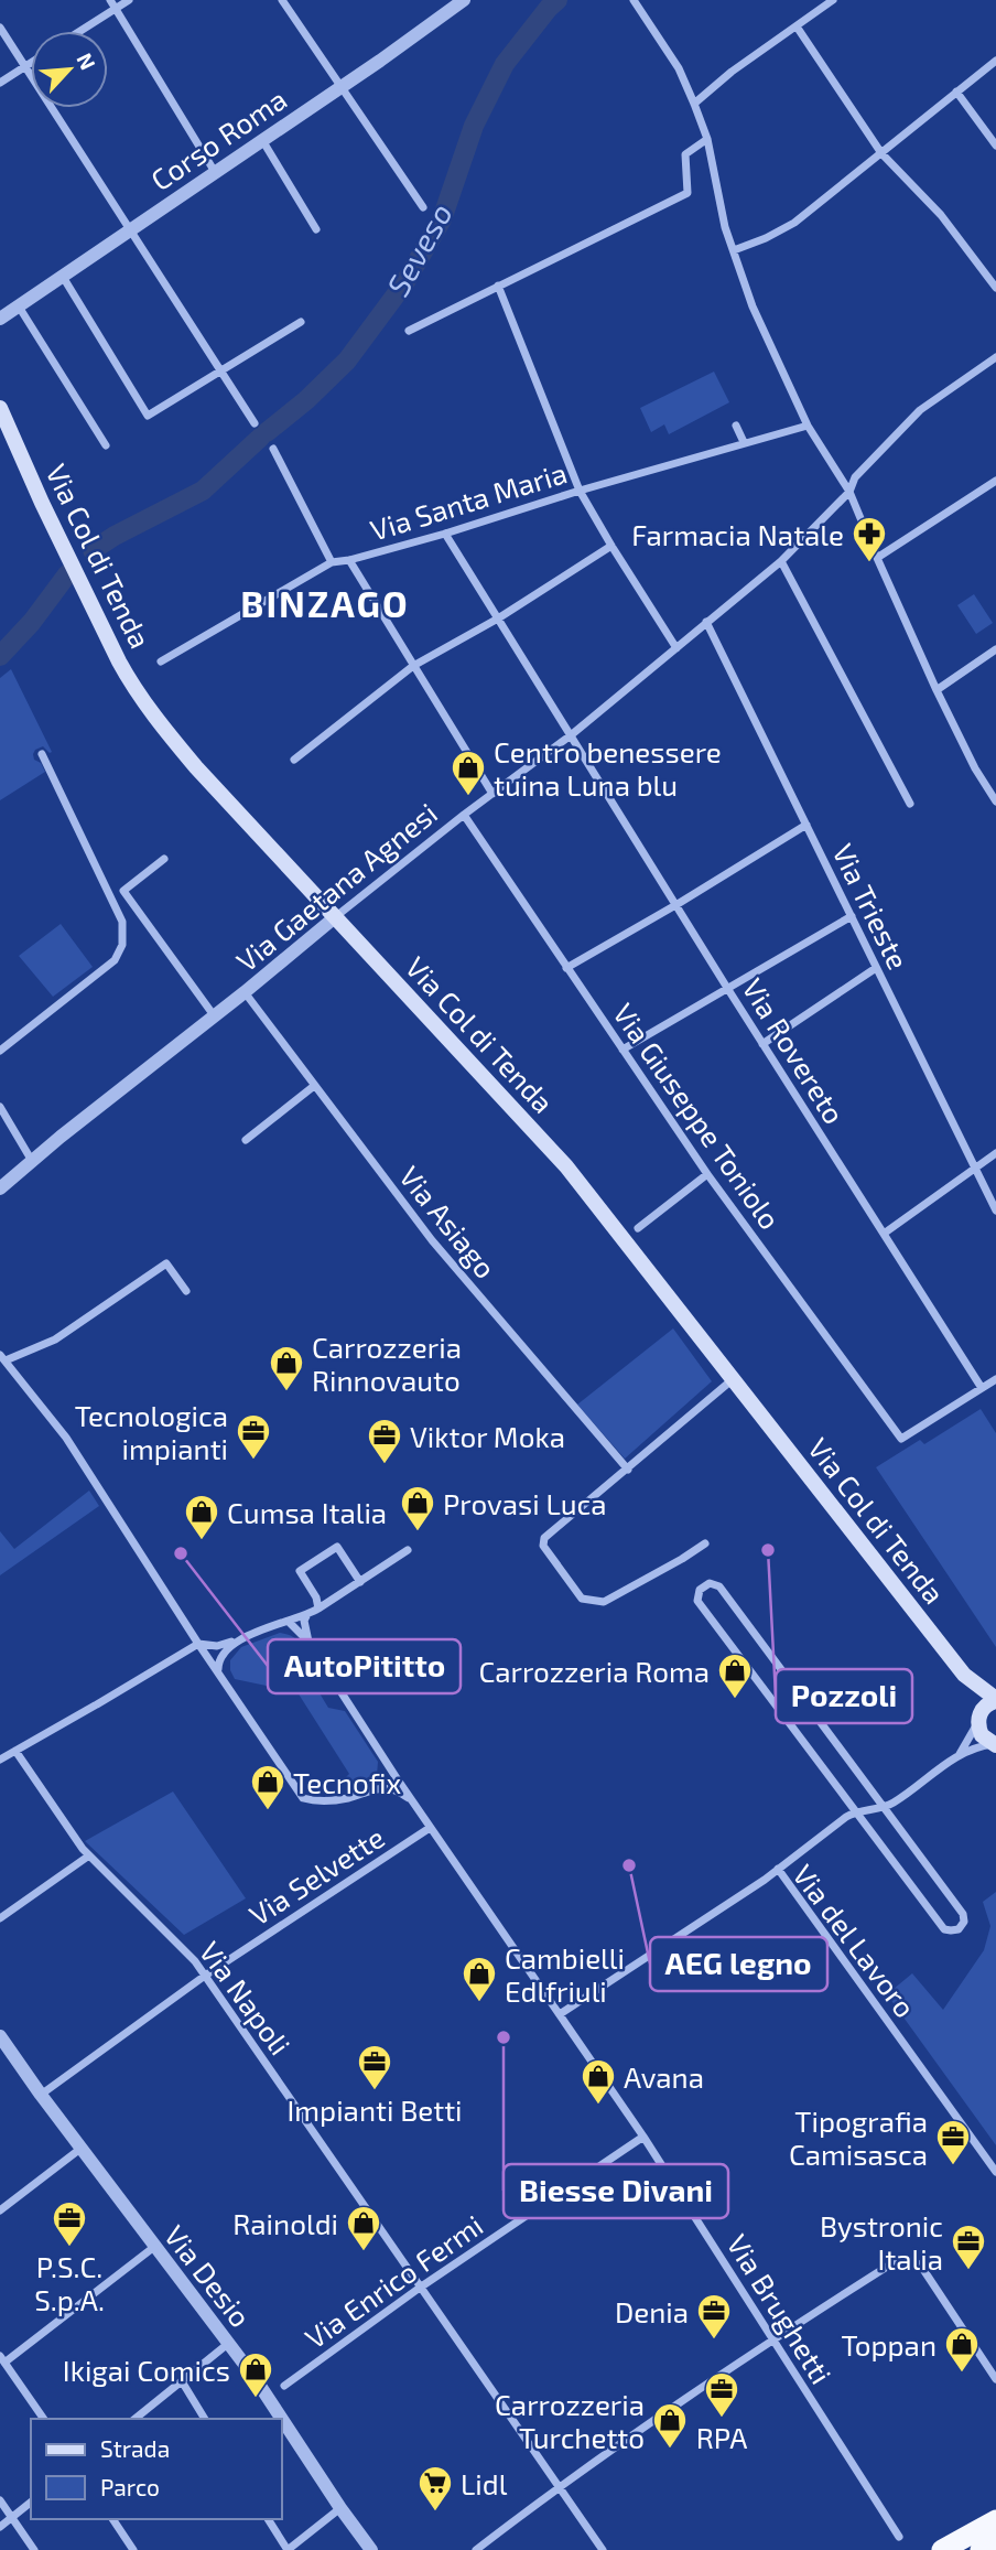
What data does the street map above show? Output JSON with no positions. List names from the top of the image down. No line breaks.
{"streets":{"main road":["Via Col di Tenda"],"street":["Corso Roma","Via Santa Maria","Via Gaetana Agnesi","Via Trieste","Via Rovereto","Via Giuseppe Toniolo","Via Asiago","Via Selvette","Via del Lavoro","Via Napoli","Via Desio","Via Enrico Fermi","Via Brughetti"]},"crossings":[["Via Santa Maria","Via Rovereto"],["Via Col di Tenda","Via Gaetana Agnesi"],["Via Gaetana Agnesi","Via Trieste"],["Via Gaetana Agnesi","Via Rovereto"],["Via Gaetana Agnesi","Via Giuseppe Toniolo"],["Via Gaetana Agnesi","Via Asiago"],["Via Rovereto","Via Giuseppe Toniolo"],["Via Selvette","Via Napoli"],["Via Selvette","Via Desio"],["Via Selvette","Via Brughetti"],["Via del Lavoro","Via Brughetti"],["Via Napoli","Via Enrico Fermi"],["Via Enrico Fermi","Via Brughetti"]],"districts":["BINZAGO"],"water":["Seveso"],"places":{"pharmacy":["Farmacia Natale"],"shop":["Centro benessere tuina Luna blu","Carrozzeria Rinnovauto","Provasi Luca","Cumsa Italia","Carrozzeria Roma","Tecnofix","Cambielli Edlfriuli","Avana","Rainoldi","Toppan","Ikigai Comics","Carrozzeria Turchetto"],"office":["Tecnologica impianti","Viktor Moka","Impianti Betti","Tipografia Camisasca","P.S.C. S.p.A.","Bystronic Italia","Denia","RPA"],"other":["Pozzoli","AutoPititto","AEG legno","Biesse Divani"],"supermarket":["Lidl"]},"legend":["Strada","Parco"],"north":"top right"}
